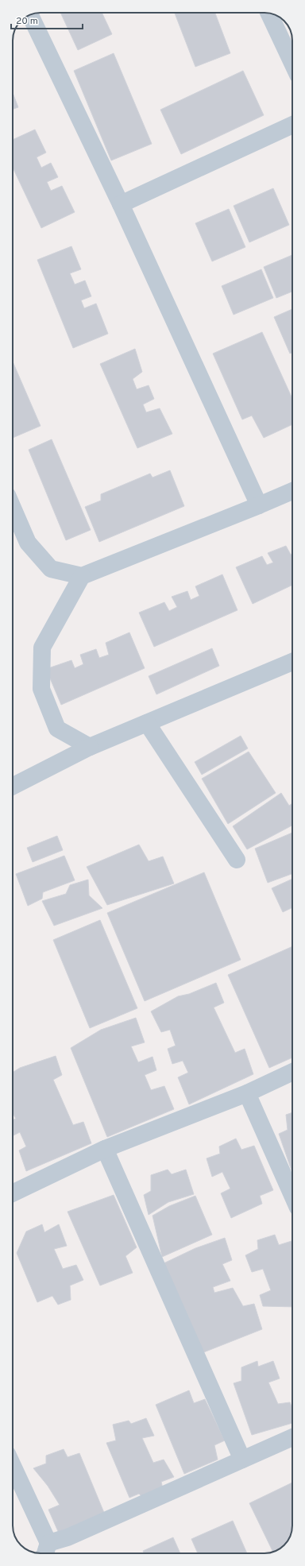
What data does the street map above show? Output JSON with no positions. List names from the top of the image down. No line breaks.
{"scale_bar":"20 m"}
